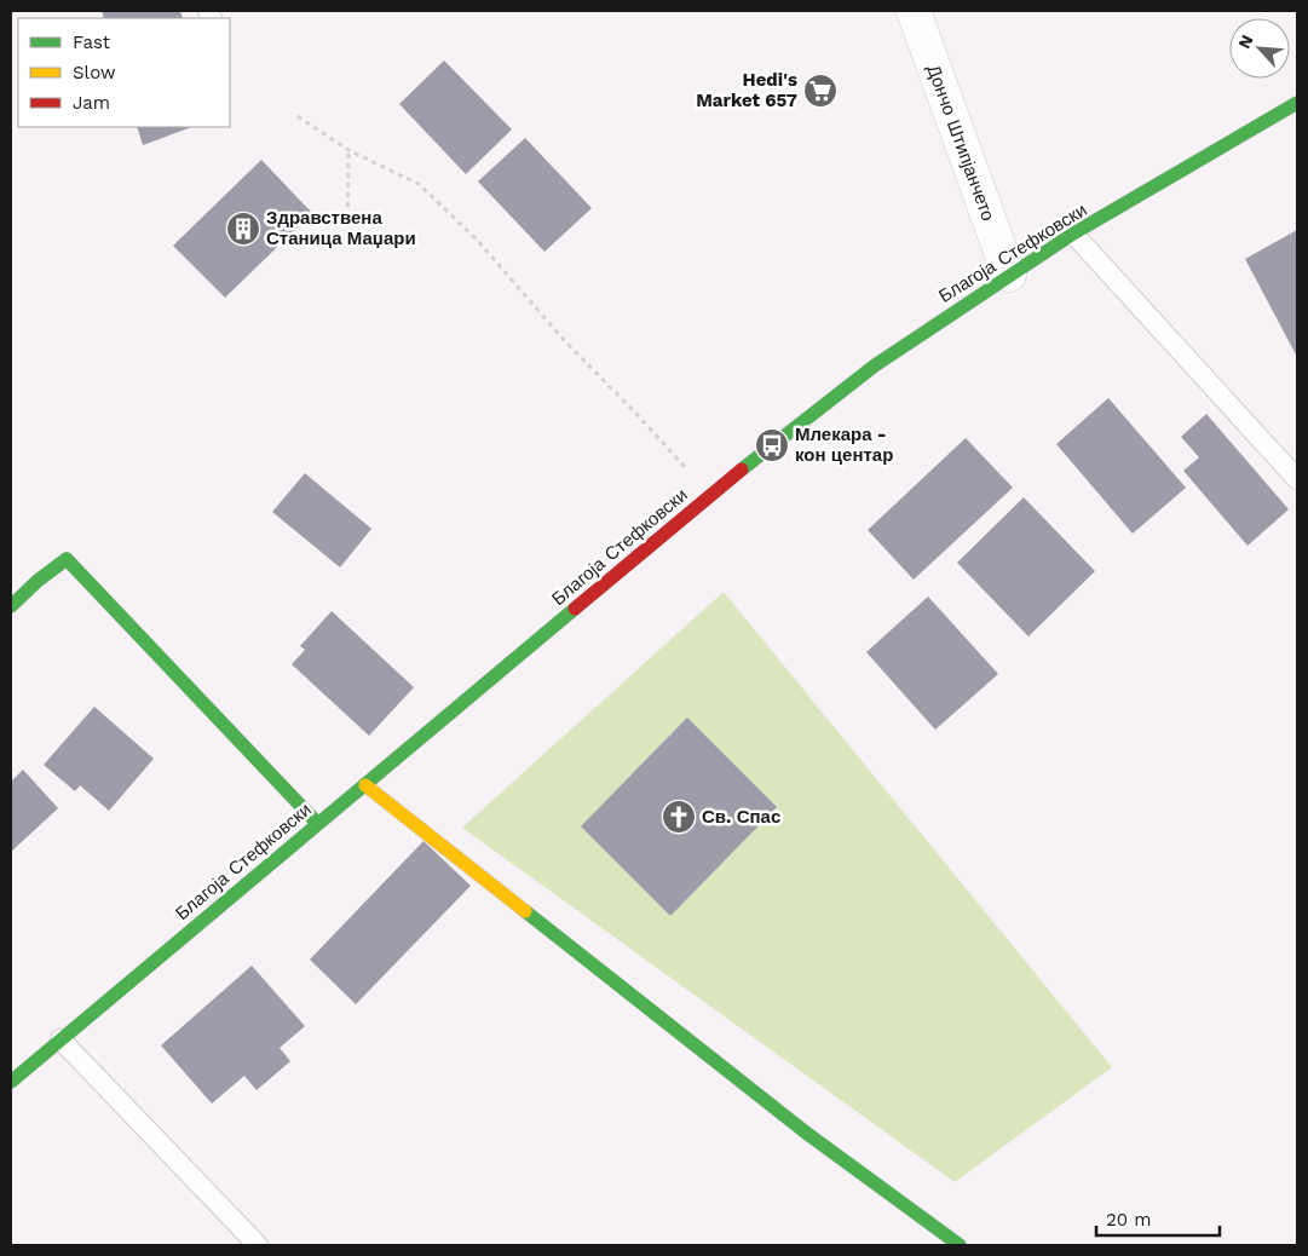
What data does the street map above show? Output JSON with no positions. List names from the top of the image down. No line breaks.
{"streets":{"main road":["Благоја Стефковски"],"street":["Дончо Штипјанчето"]},"crossings":[["Дончо Штипјанчето","Благоја Стефковски"]],"places":{"supermarket":["Hedi's Market 657"],"building":["Здравствена Станица Маџари"],"bus stop":["Млекара - кон центар"],"church":["Св. Спас"]},"legend":["Fast","Slow","Jam"],"scale_bar":"20 m","north":"top left"}
